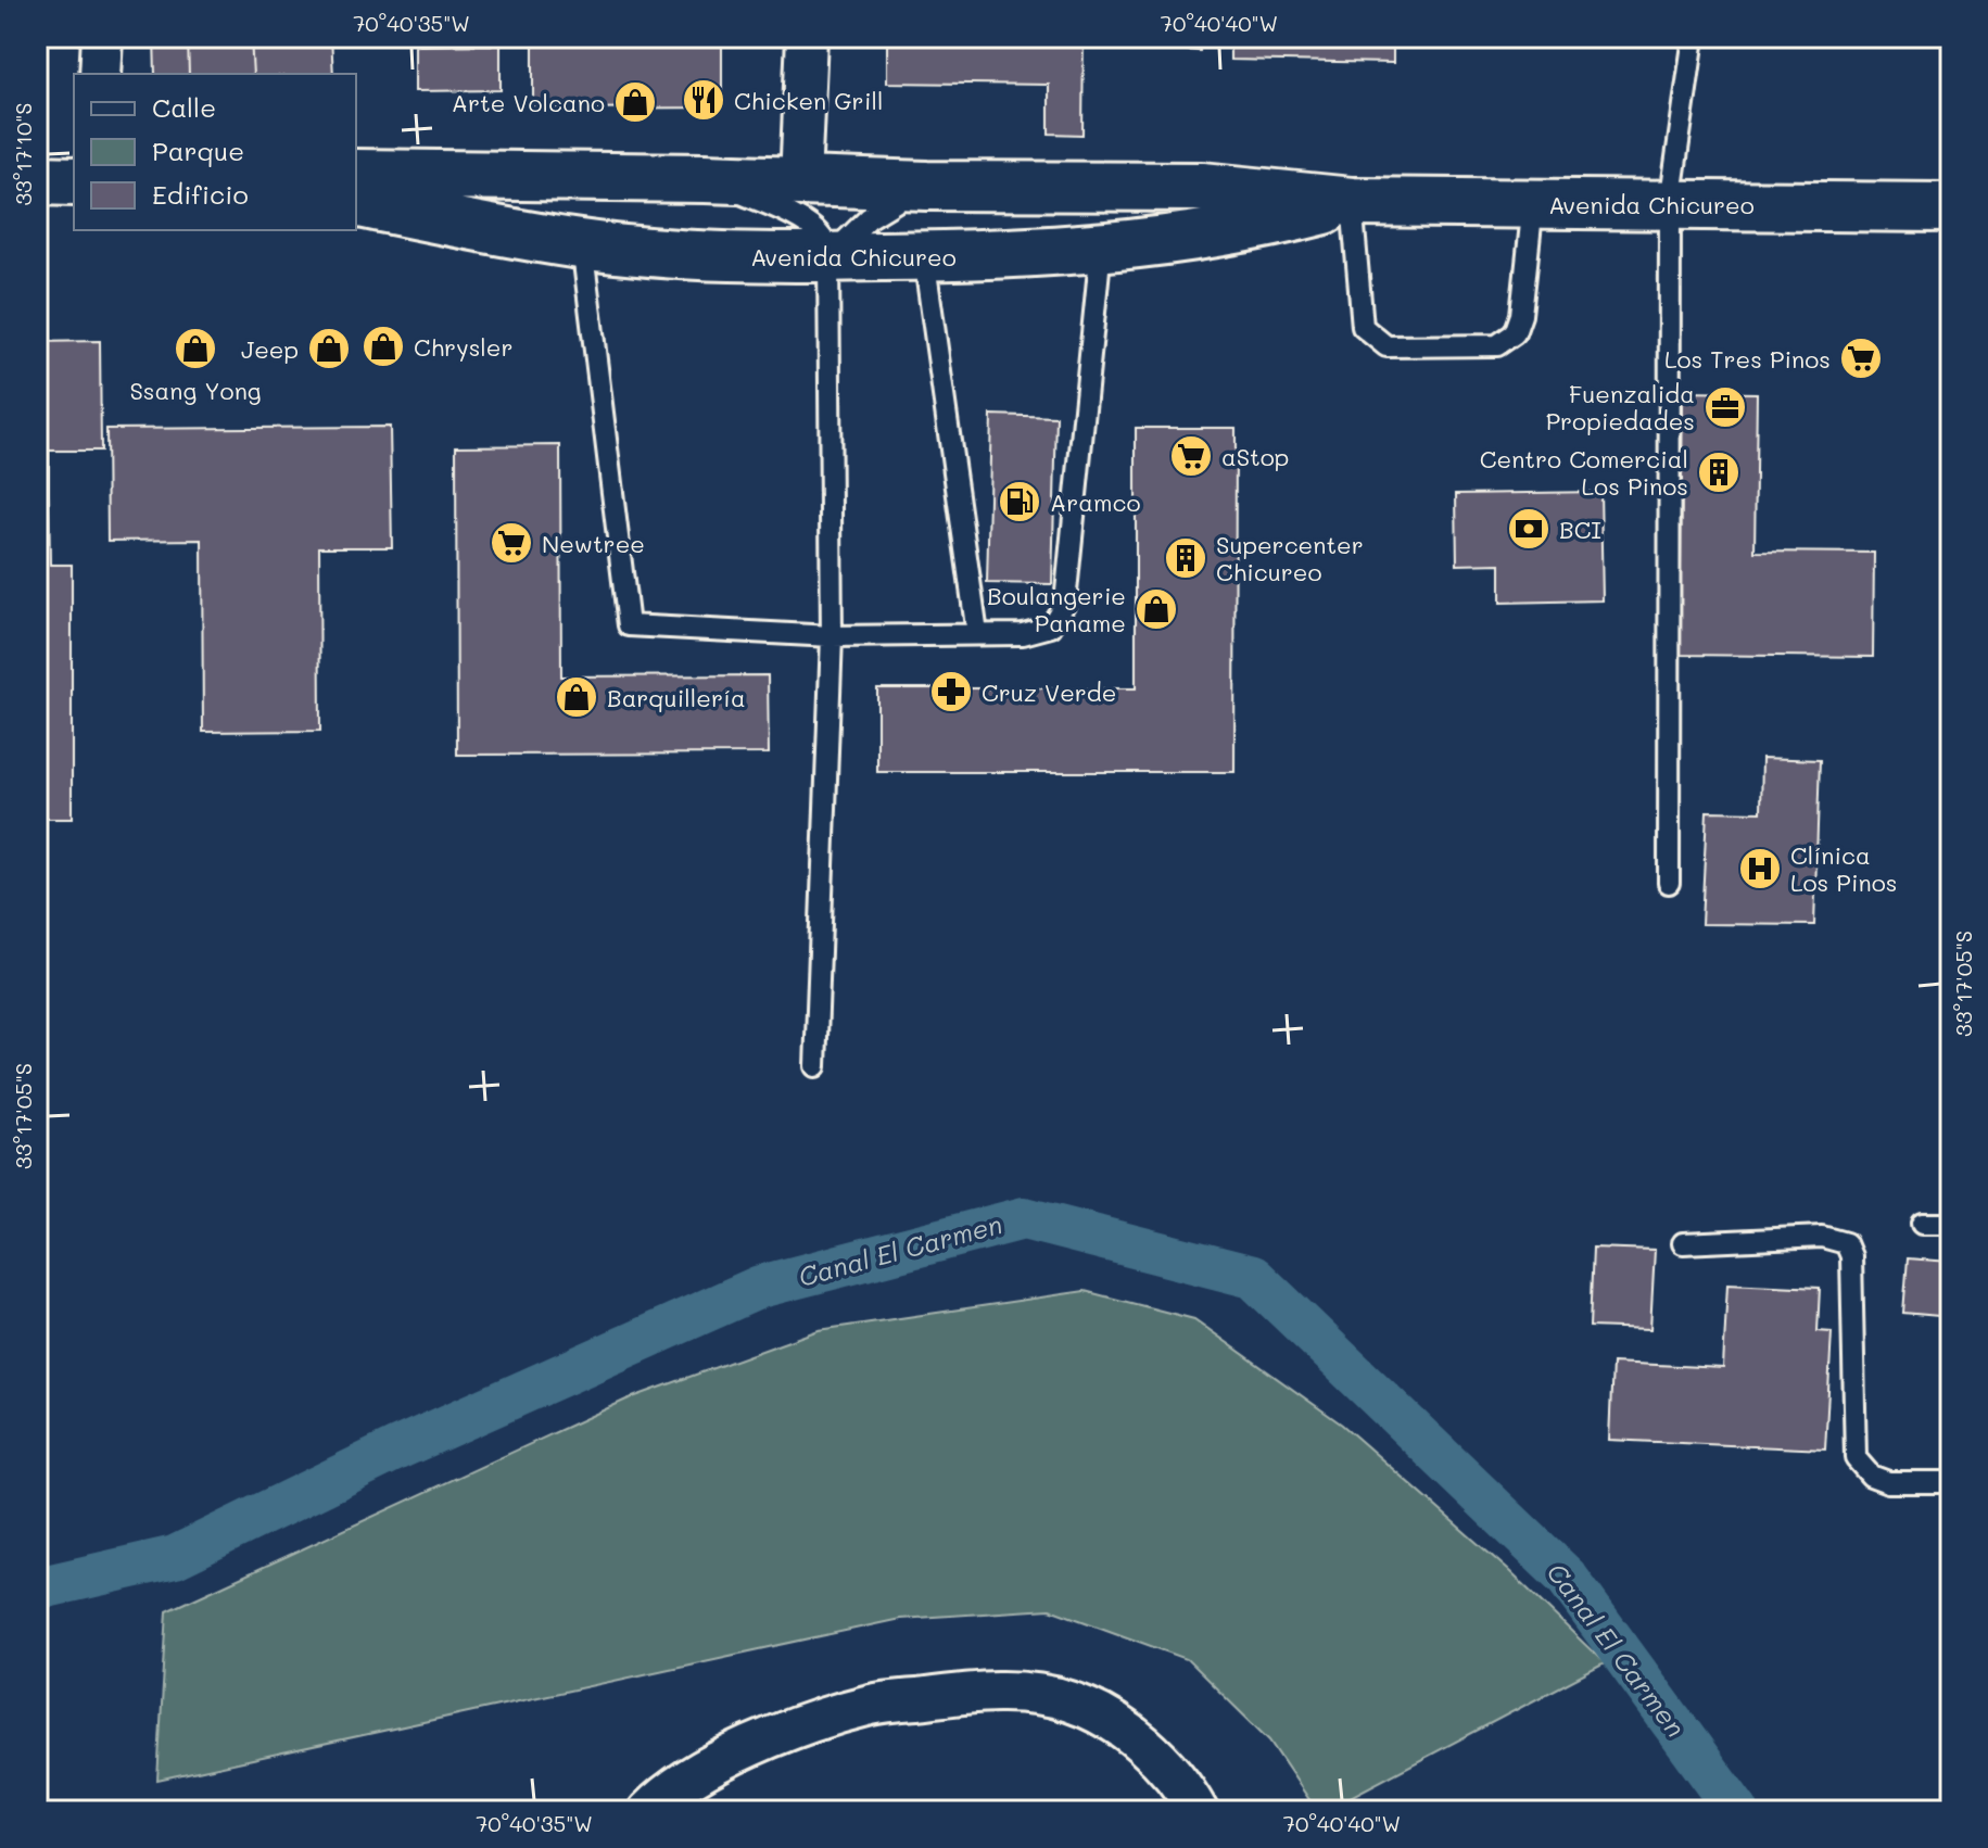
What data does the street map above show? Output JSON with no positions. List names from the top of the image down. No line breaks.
{"streets":{"main road":["Avenida Chicureo"]},"water":["Canal El Carmen"],"places":{"restaurant":["Chicken Grill"],"shop":["Arte Volcano","Chrysler","Ssang Yong","Jeep","Boulangerie Paname","Barquillería"],"supermarket":["Los Tres Pinos","aStop","Newtree"],"office":["Fuenzalida Propiedades"],"building":["Centro Comercial Los Pinos","Supercenter Chicureo"],"fuel station":["Aramco"],"bank":["BCI"],"pharmacy":["Cruz Verde"],"hospital":["Clínica Los Pinos"]},"legend":["Calle","Parque","Edificio"],"coordinates":["70°40'35\"W","70°40'40\"W","33°17'10\"S","33°17'05\"S"]}
